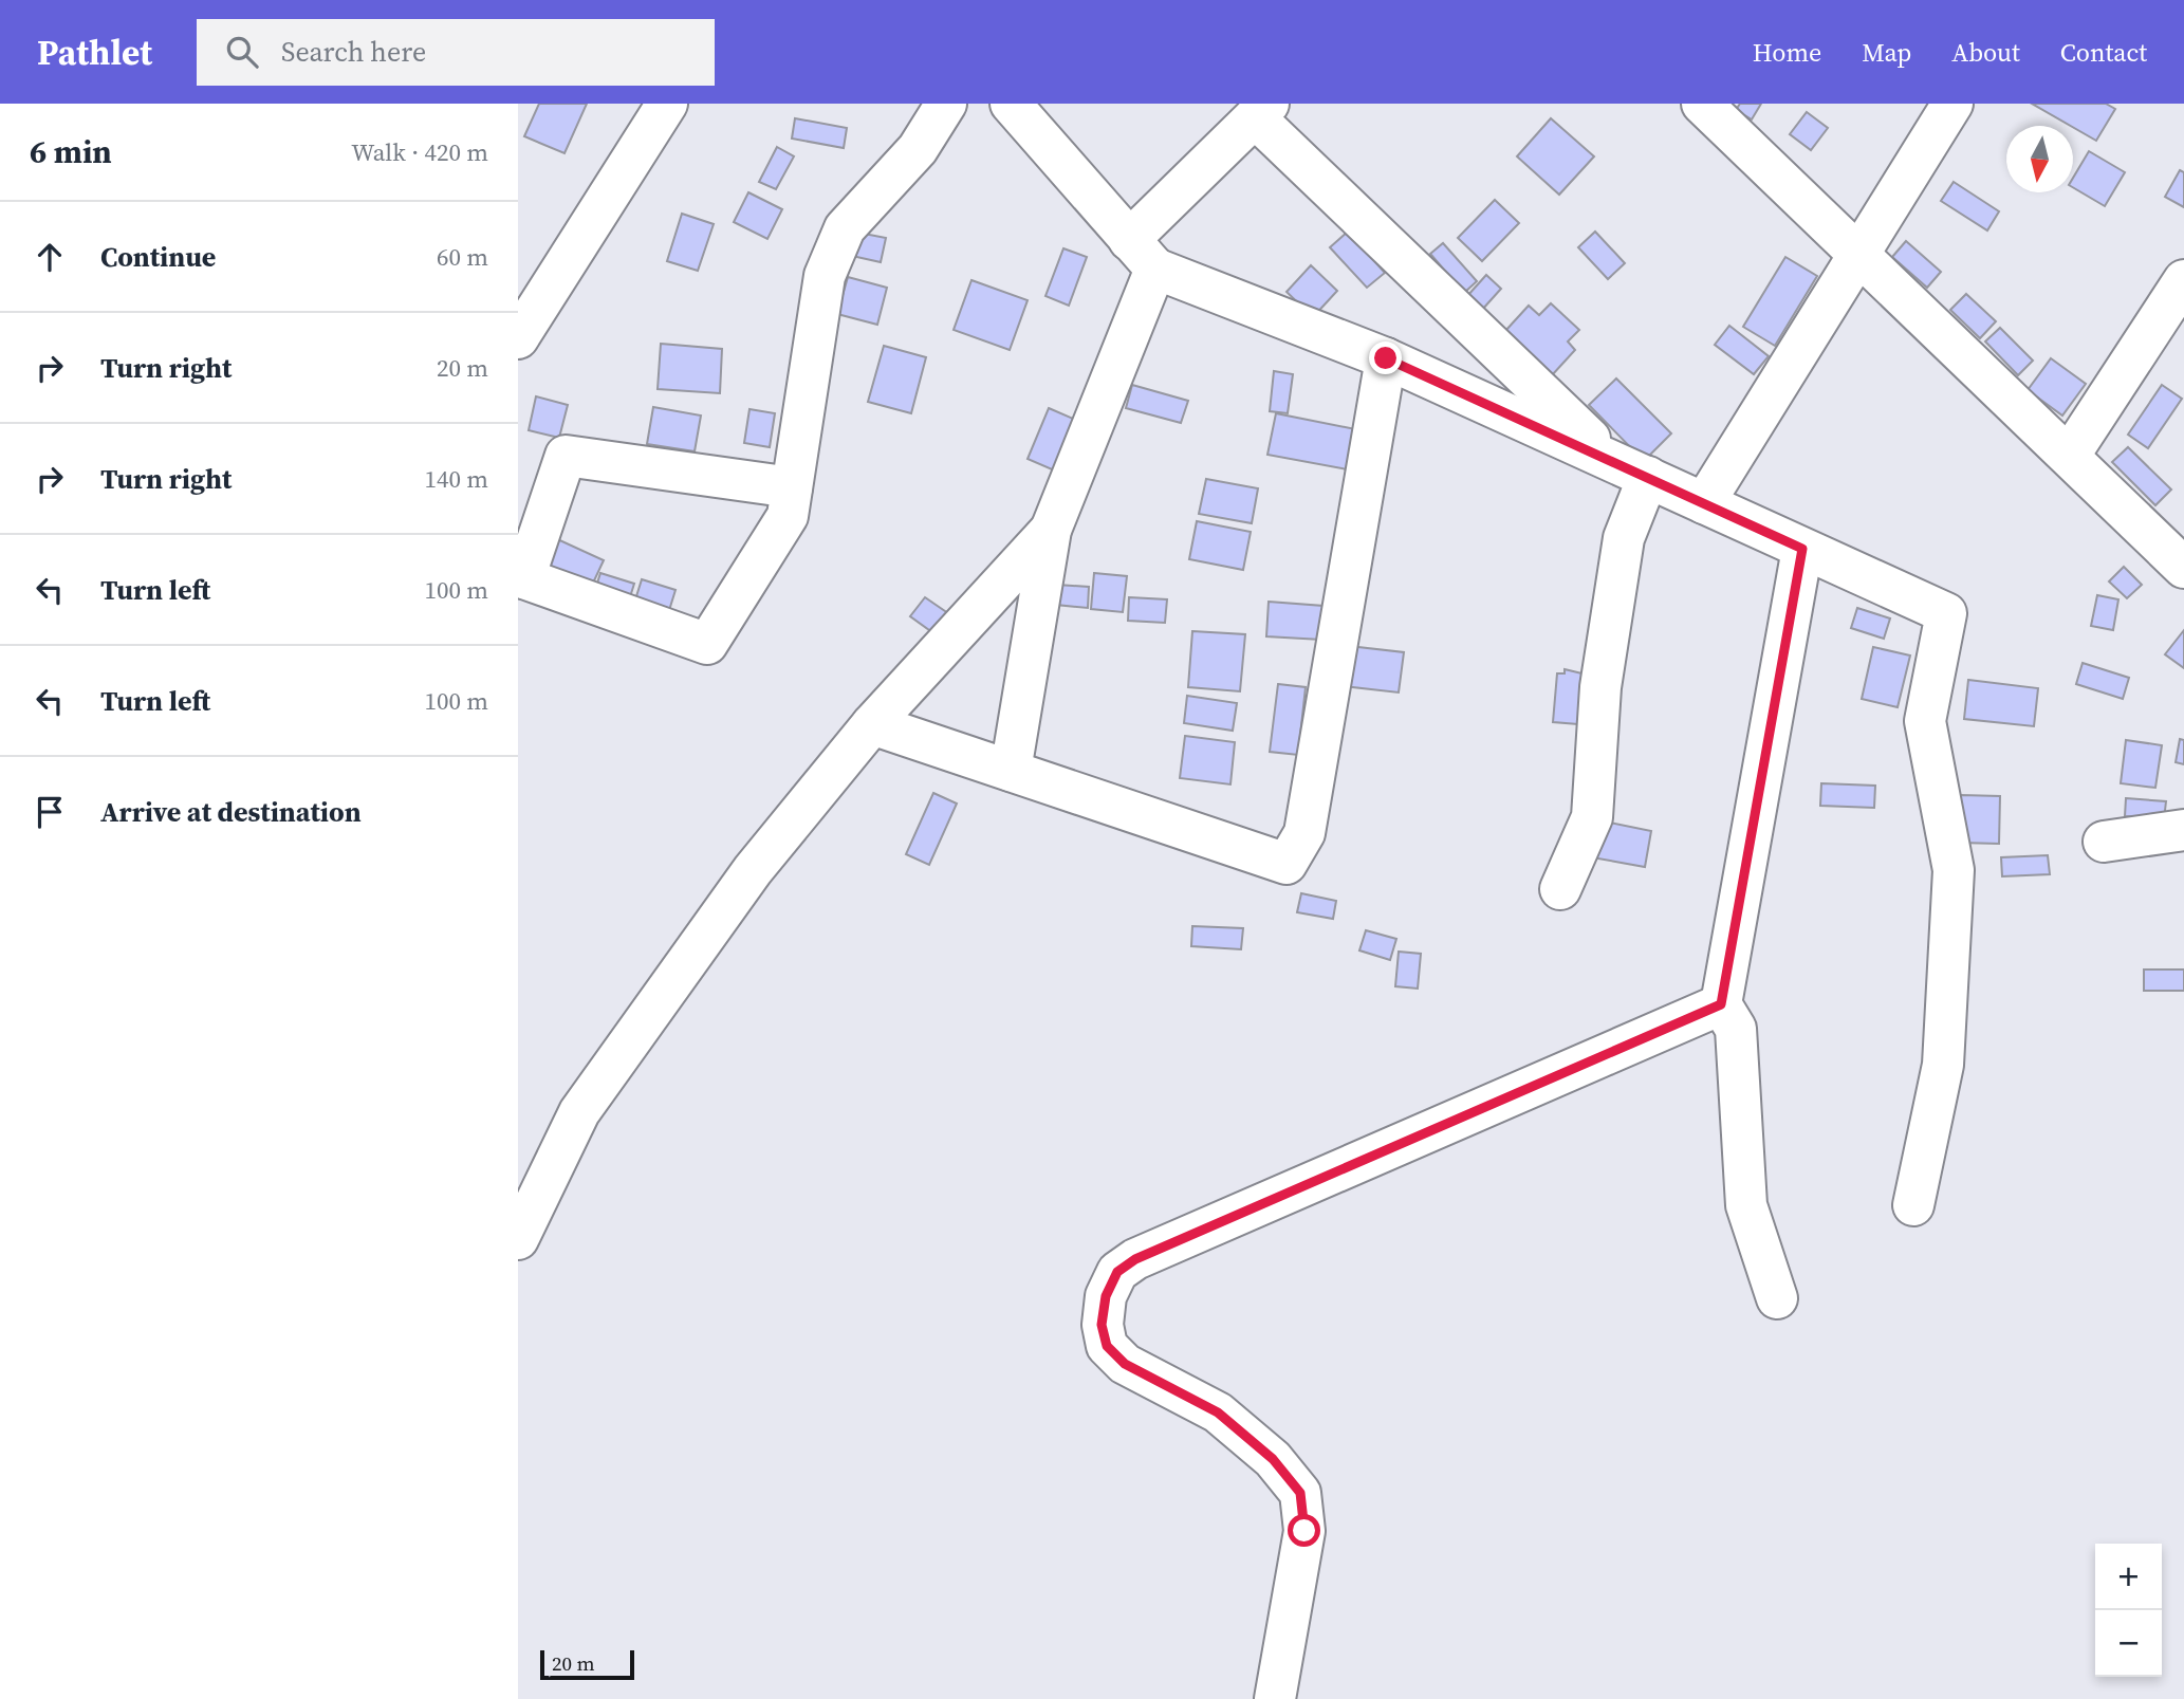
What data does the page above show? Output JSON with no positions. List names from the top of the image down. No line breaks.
{"scale_bar":"20 m","north":"bottom","page":{"header":"Pathlet","search":"Search here","nav":["Home","Map","About","Contact"],"heading":["6 min","Walk · 420 m"],"list":[["Continue","60 m"],["Turn right","20 m"],["Turn right","140 m"],["Turn left","100 m"],["Turn left","100 m"],"Arrive at destination"],"map_buttons":["+","−"],"scale":"20 m"}}
